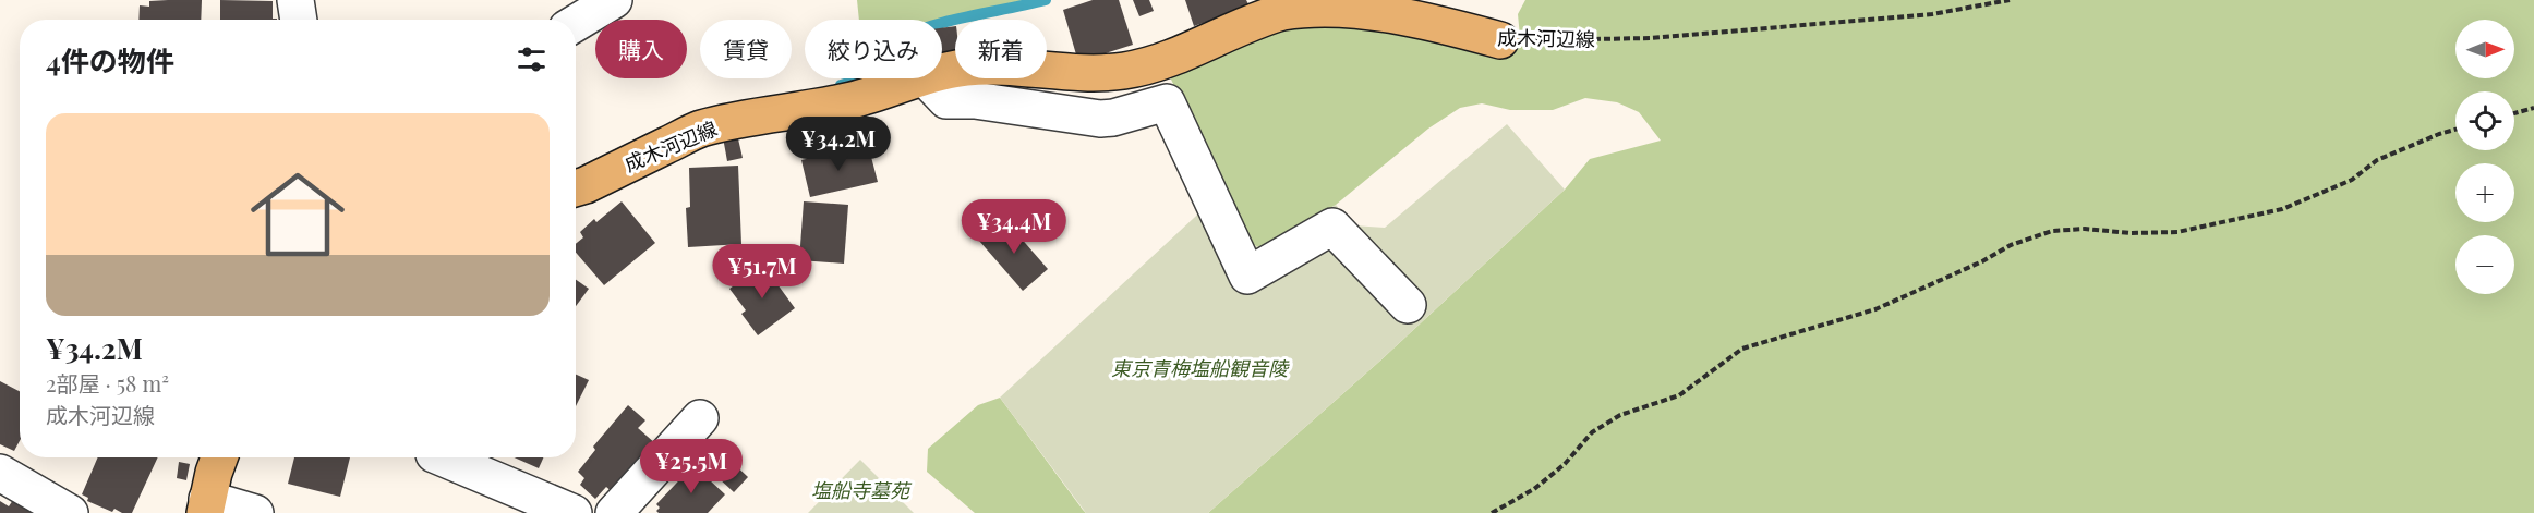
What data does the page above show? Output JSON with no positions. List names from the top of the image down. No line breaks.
{"streets":{"main road":["成木河辺線"]},"parks":["東京青梅塩船観音陵","塩船寺墓苑"],"north":"right","page":{"map_buttons":["+","−"],"chip":["購入","賃貸","絞り込み","新着"],"heading":"4件の物件","list":[{"name":"¥34.2M","note":"2部屋 · 58 m² · 成木河辺線"}],"price":["¥34.2M","¥34.4M","¥51.7M","¥25.5M"]}}
